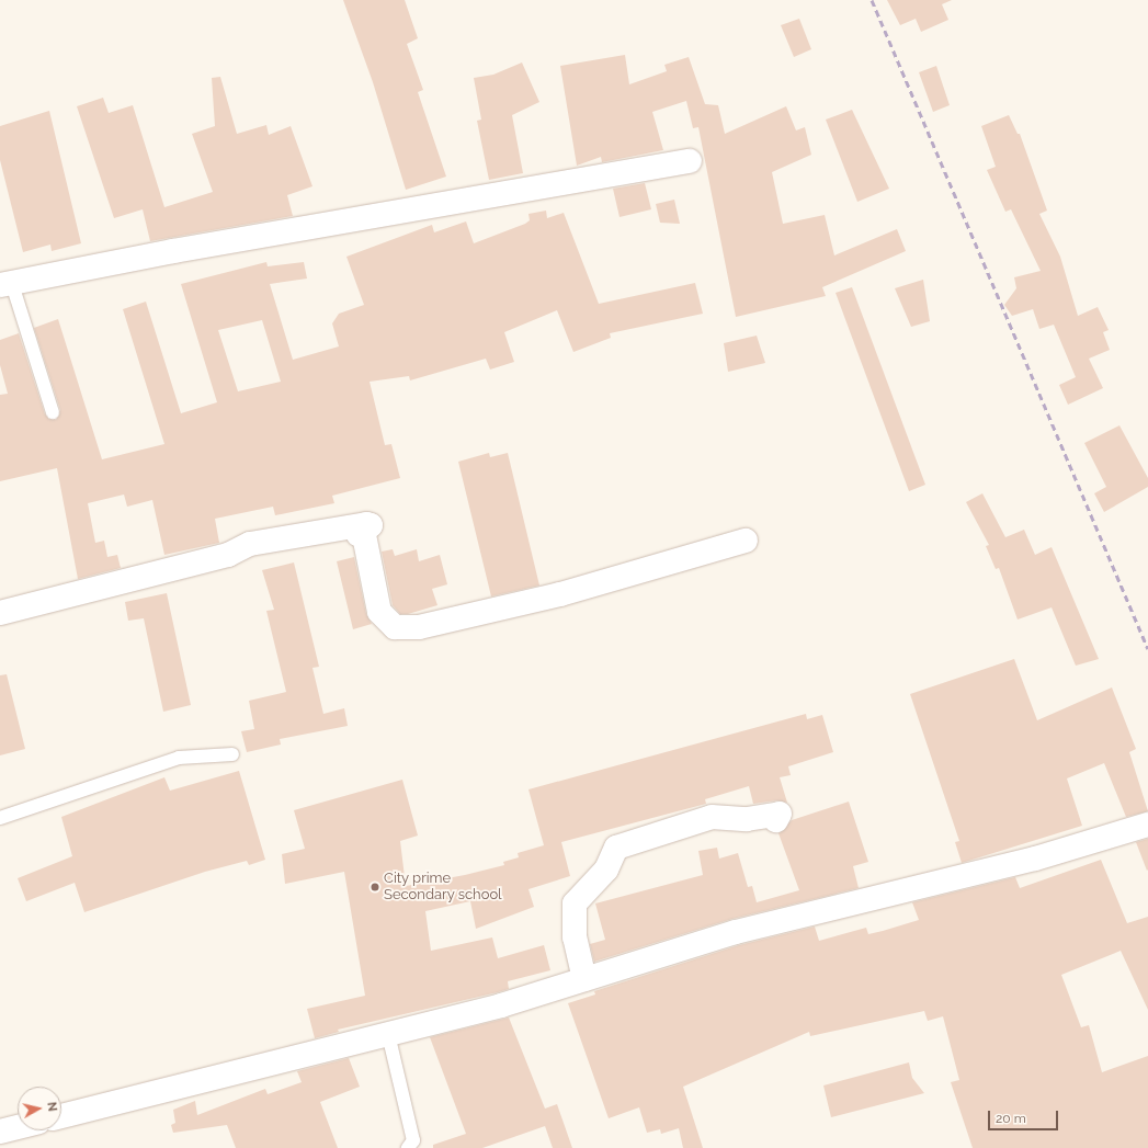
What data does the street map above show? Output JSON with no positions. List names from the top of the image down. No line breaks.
{"places":["City prime Secondary school"],"scale_bar":"20 m","north":"right"}
